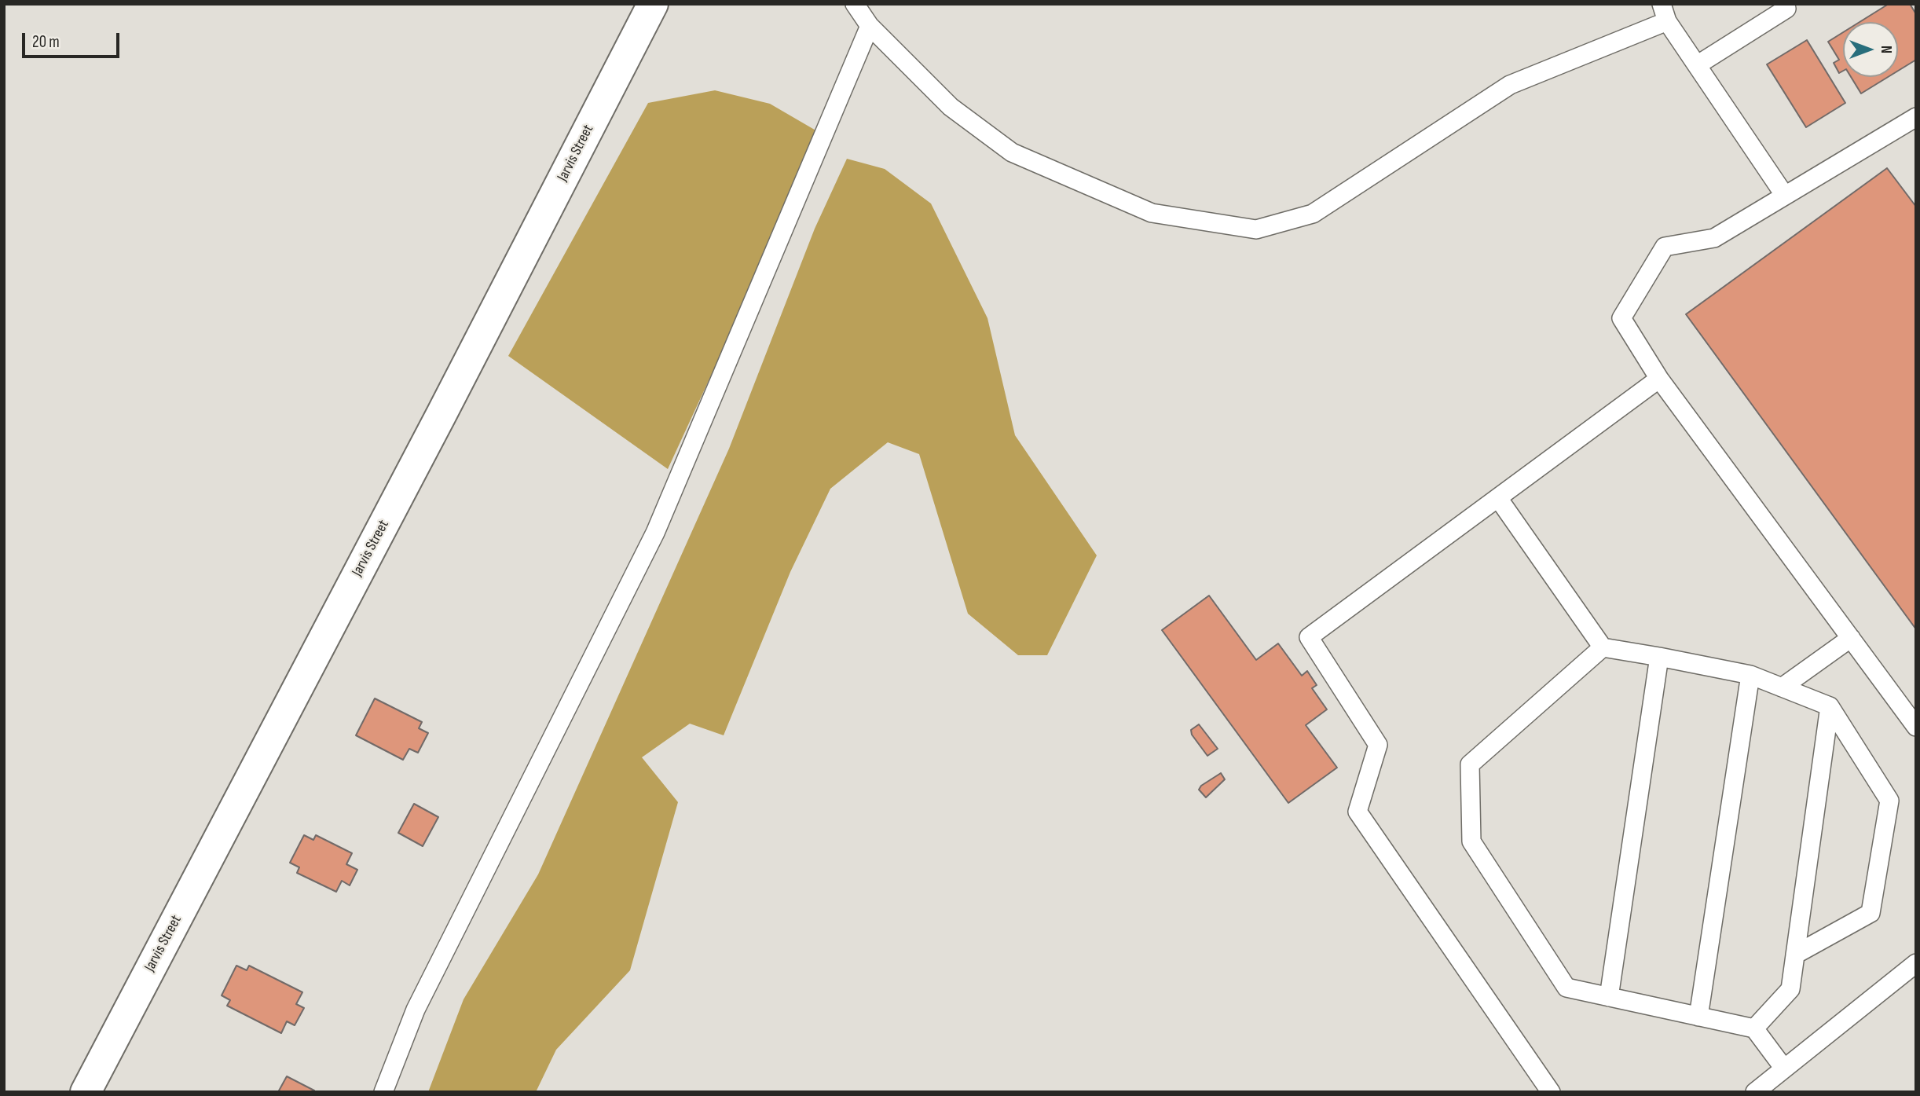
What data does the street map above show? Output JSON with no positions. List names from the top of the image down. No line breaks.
{"streets":{"street":["Jarvis Street"]},"scale_bar":"20 m","north":"right"}
